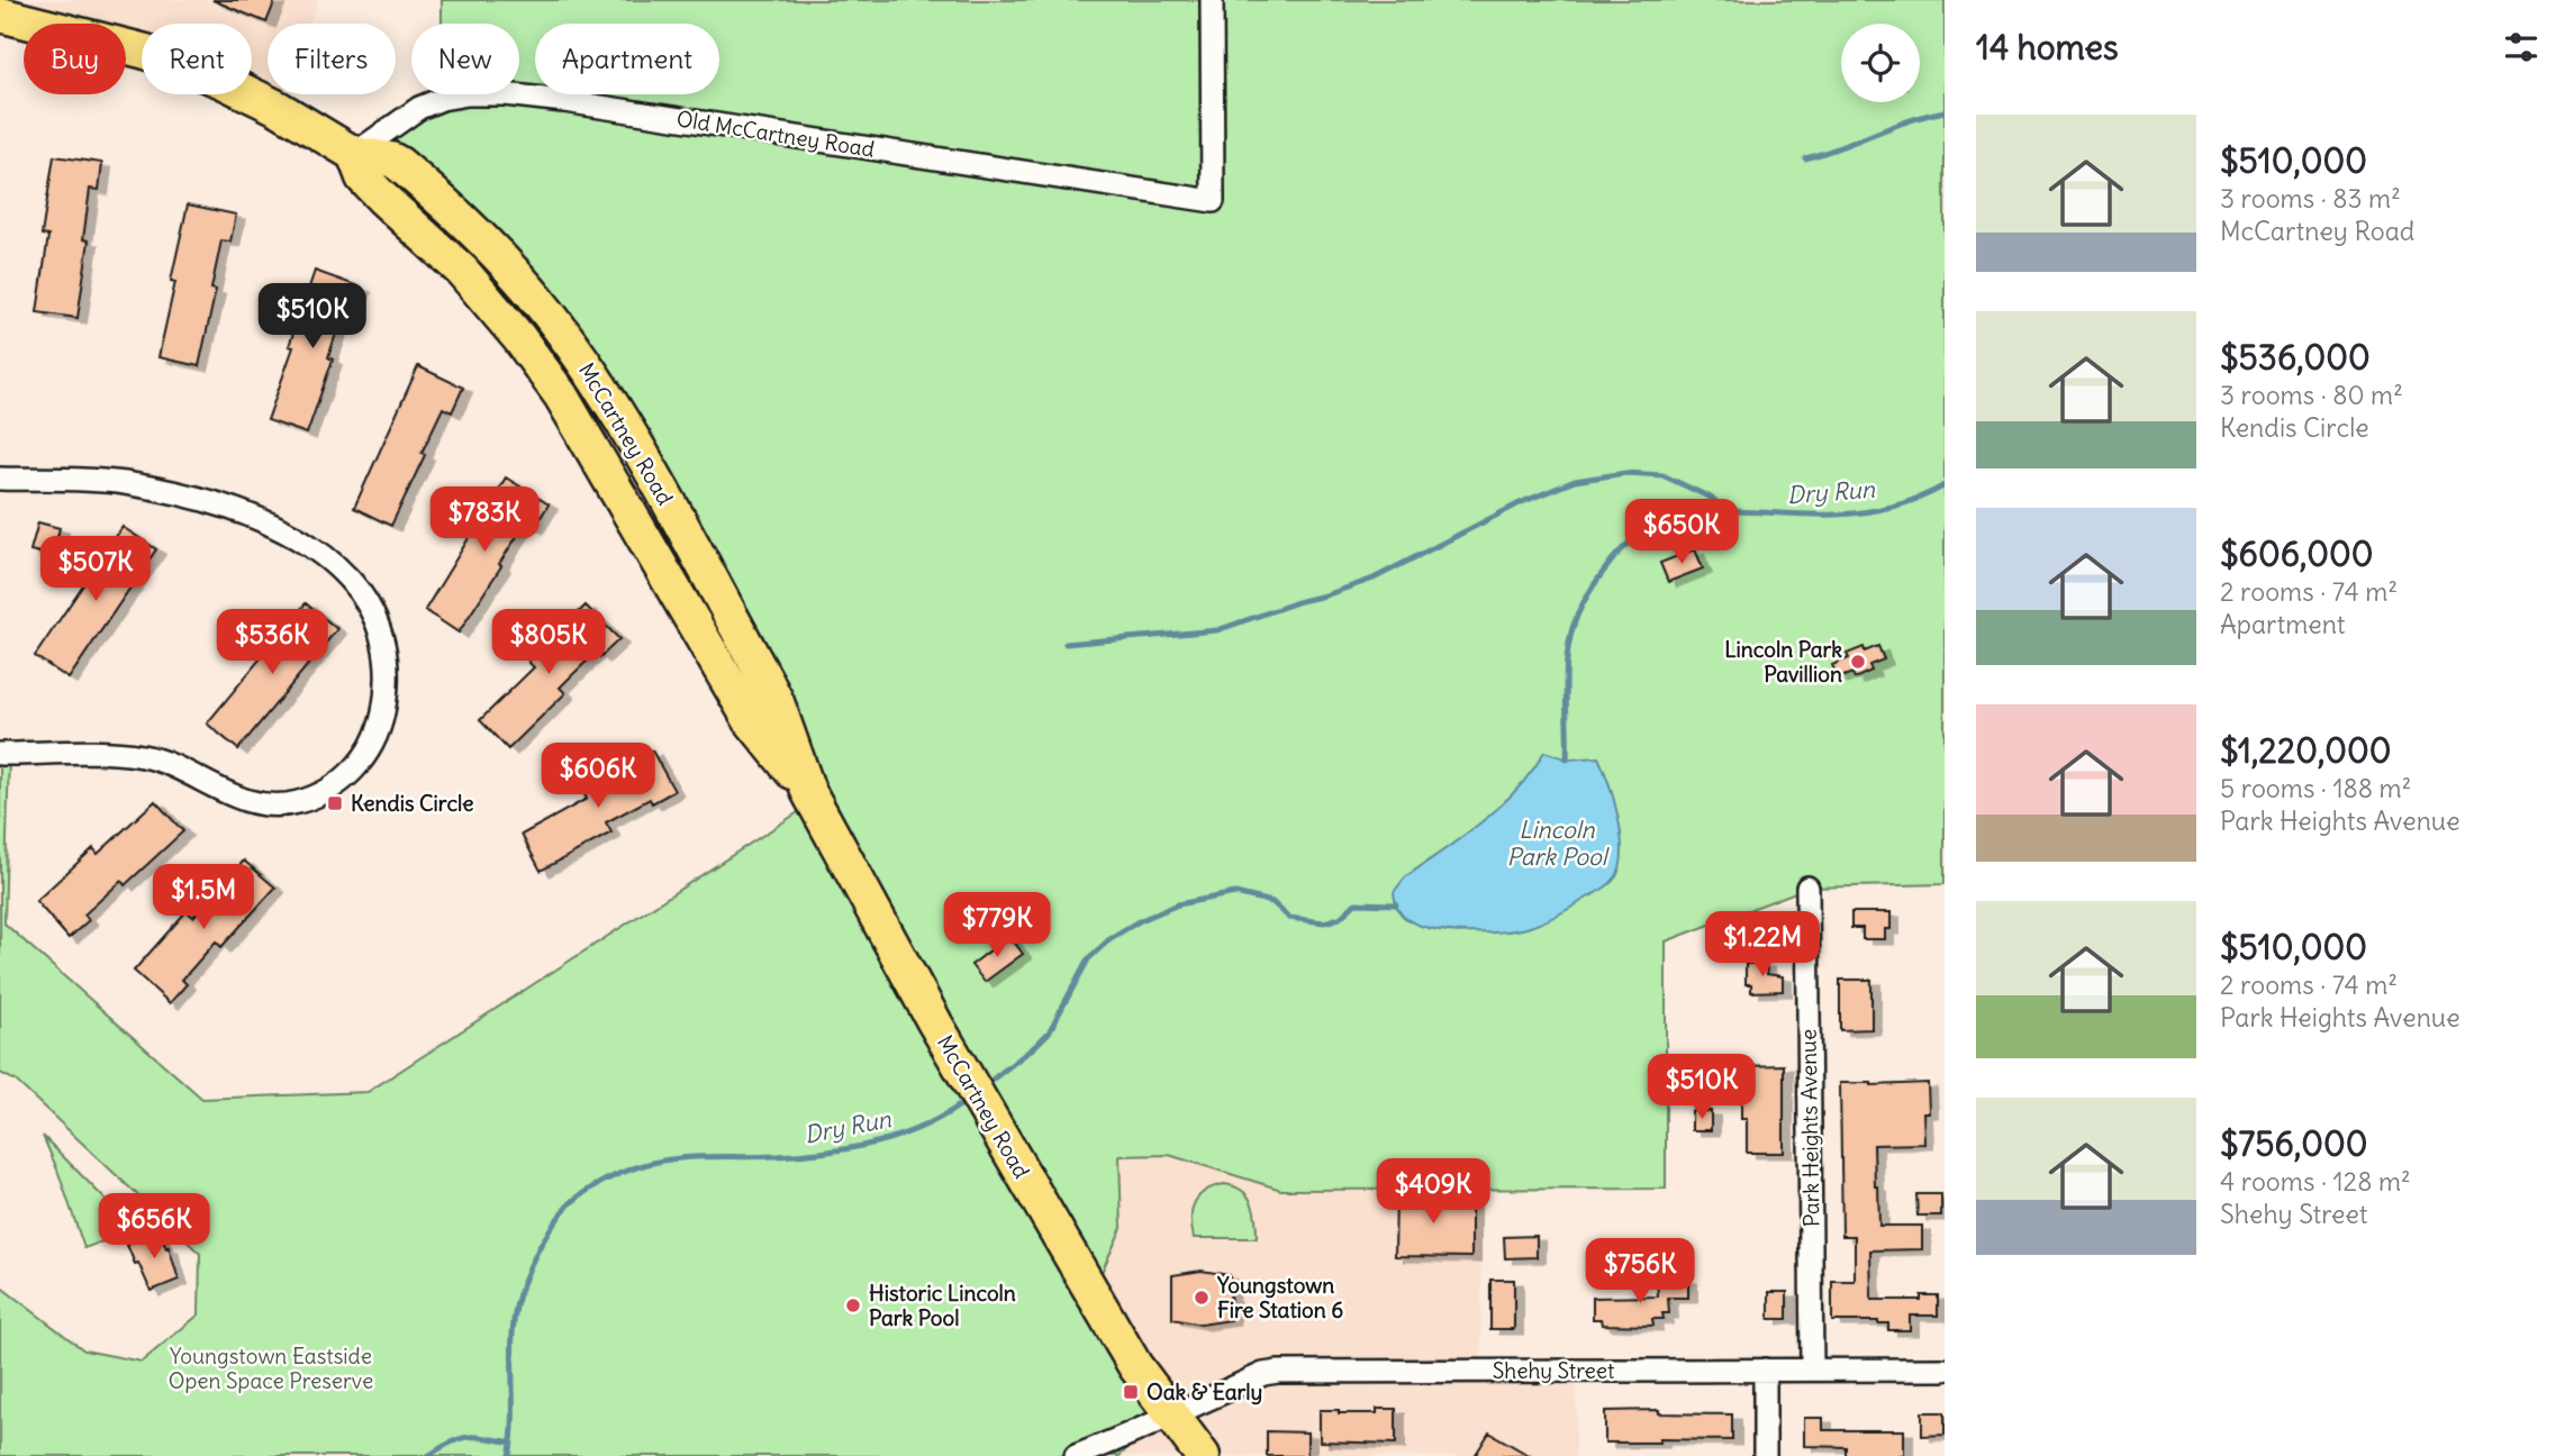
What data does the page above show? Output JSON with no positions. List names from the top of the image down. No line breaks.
{"streets":{"highway":["McCartney Road"],"street":["Old McCartney Road","Park Heights Avenue","Shehy Street"]},"crossings":[["Old McCartney Road","McCartney Road"],["McCartney Road","Shehy Street"],["Park Heights Avenue","Shehy Street"]],"water":["Dry Run","Lincoln Park Pool"],"parks":["Youngstown Eastside Open Space Preserve"],"places":{"other":["Lincoln Park Pavillion","Youngstown Fire Station 6","Historic Lincoln Park Pool"],"transit":["Kendis Circle","Oak & Early"]},"page":{"heading":"14 homes","chip":["Buy","Rent","Filters","New","Apartment"],"list":[{"name":"$510,000","note":"3 rooms · 83 m² · McCartney Road"},{"name":"$536,000","note":"3 rooms · 80 m² · Kendis Circle"},{"name":"$606,000","note":"2 rooms · 74 m² · Apartment"},{"name":"$1,220,000","note":"5 rooms · 188 m² · Park Heights Avenue"},{"name":"$510,000","note":"2 rooms · 74 m² · Park Heights Avenue"},{"name":"$756,000","note":"4 rooms · 128 m² · Shehy Street"}],"price":["$510K","$783K","$650K","$507K","$536K","$805K","$606K","$1.5M","$779K","$1.22M","$510K","$409K","$656K","$756K"]}}
